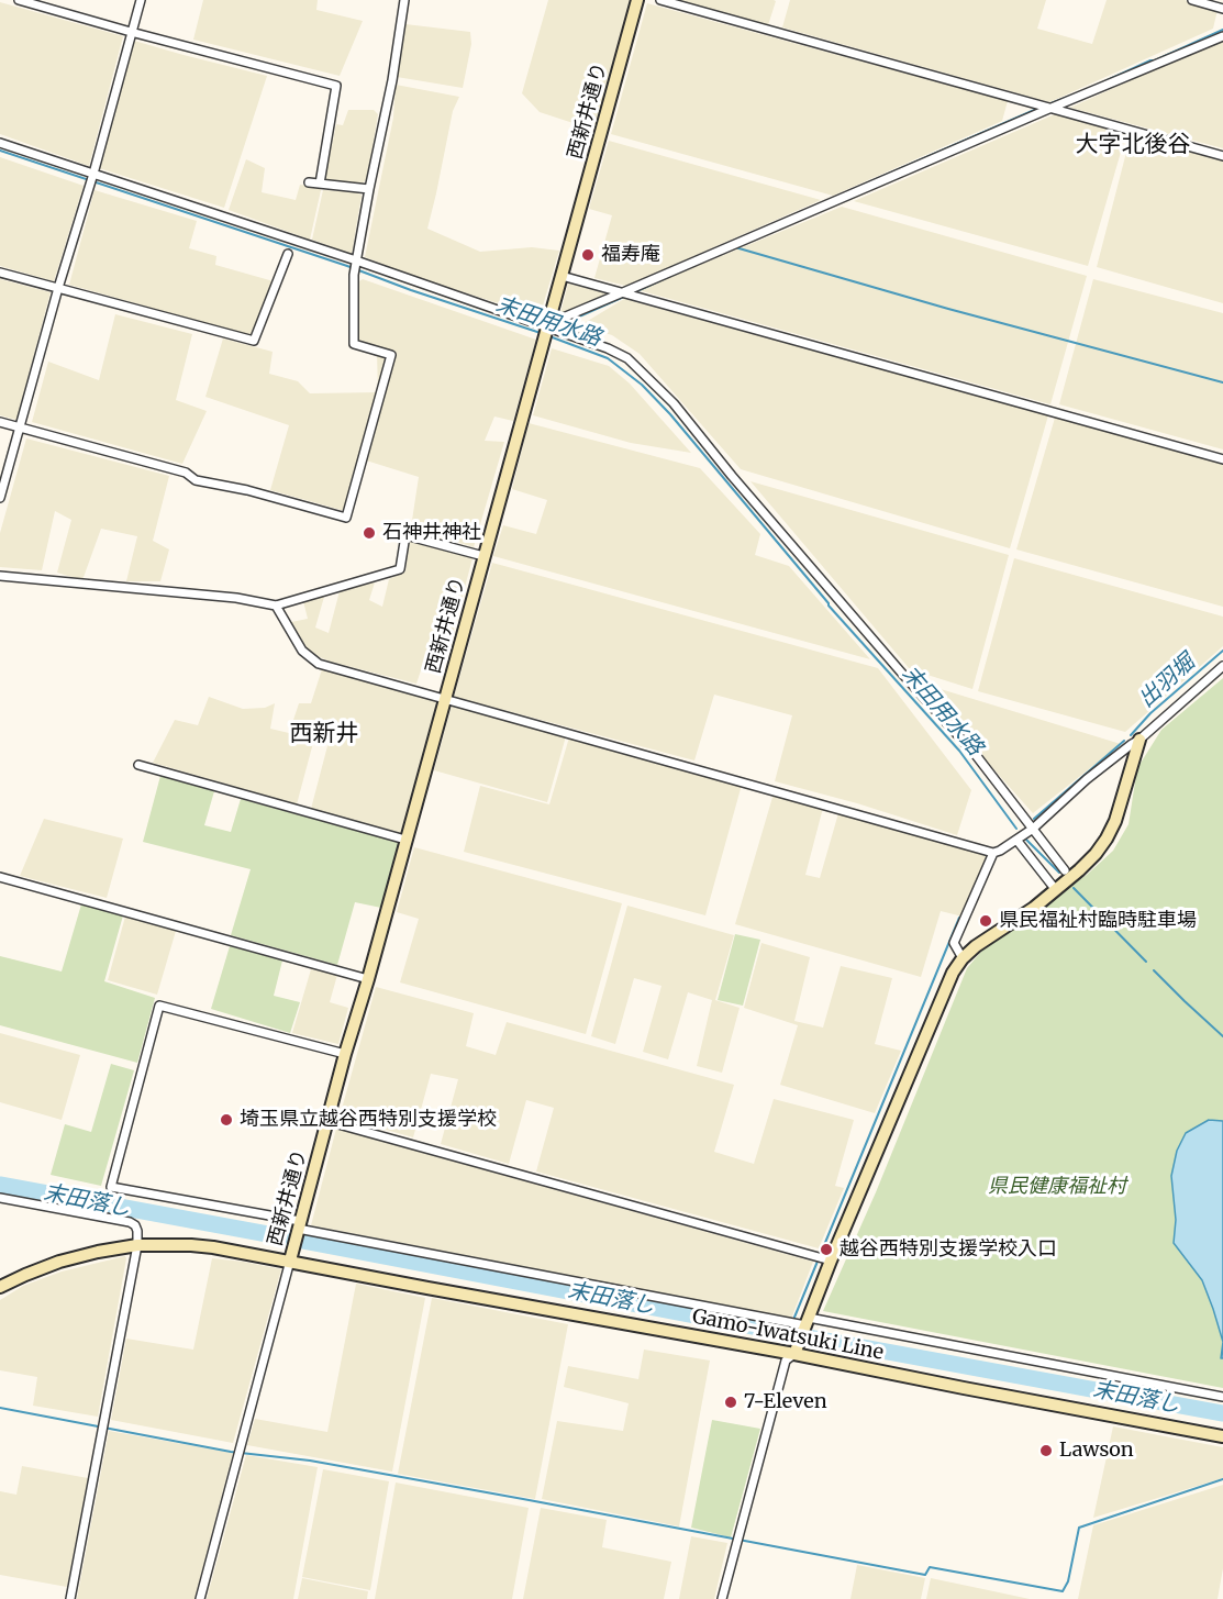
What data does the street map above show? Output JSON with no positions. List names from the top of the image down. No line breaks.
{"streets":{"street":["西新井通り","Gamo-Iwatsuki Line"]},"crossings":[["西新井通り","Gamo-Iwatsuki Line"]],"districts":["大字北後谷","西新井"],"water":["末田用水路","出羽堀","末田落し"],"parks":["県民健康福祉村"],"places":["福寿庵","石神井神社","県民福祉村臨時駐車場","埼玉県立越谷西特別支援学校","越谷西特別支援学校入口","7-Eleven","Lawson"]}
